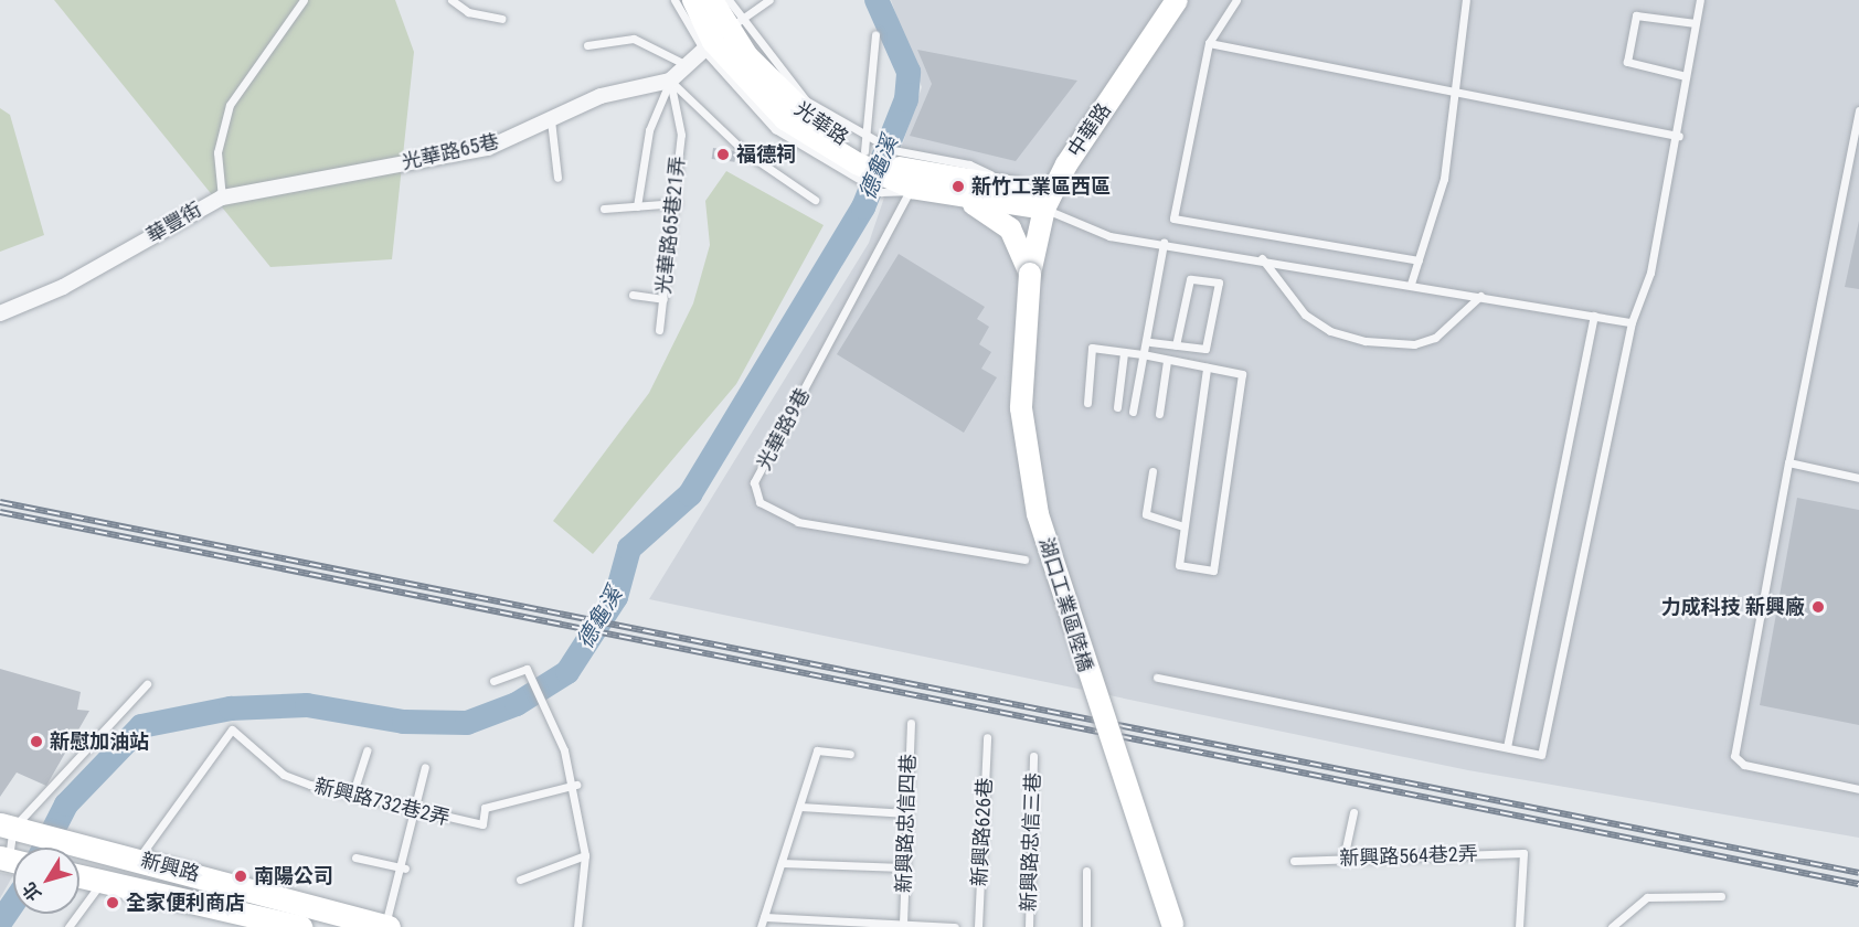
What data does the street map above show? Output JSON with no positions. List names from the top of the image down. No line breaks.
{"streets":{"main road":["新興路"],"street":["光華路","中華路","光華路65巷","華豐街","湖口工業區陸橋"],"lane":["光華路65巷21弄","光華路9巷","新興路732巷2弄","新興路忠信四巷","新興路626巷","新興路忠信三巷","新興路564巷2弄"]},"crossings":[["光華路","中華路"],["光華路","光華路65巷"],["光華路","光華路9巷"],["中華路","湖口工業區陸橋"],["光華路65巷","華豐街"],["光華路65巷","光華路65巷21弄"],["新興路732巷2弄","新興路"]],"water":["德龜溪"],"places":["福德祠","新竹工業區西區","力成科技 新興廠","新慰加油站","南陽公司","全家便利商店"],"north":"bottom left"}
